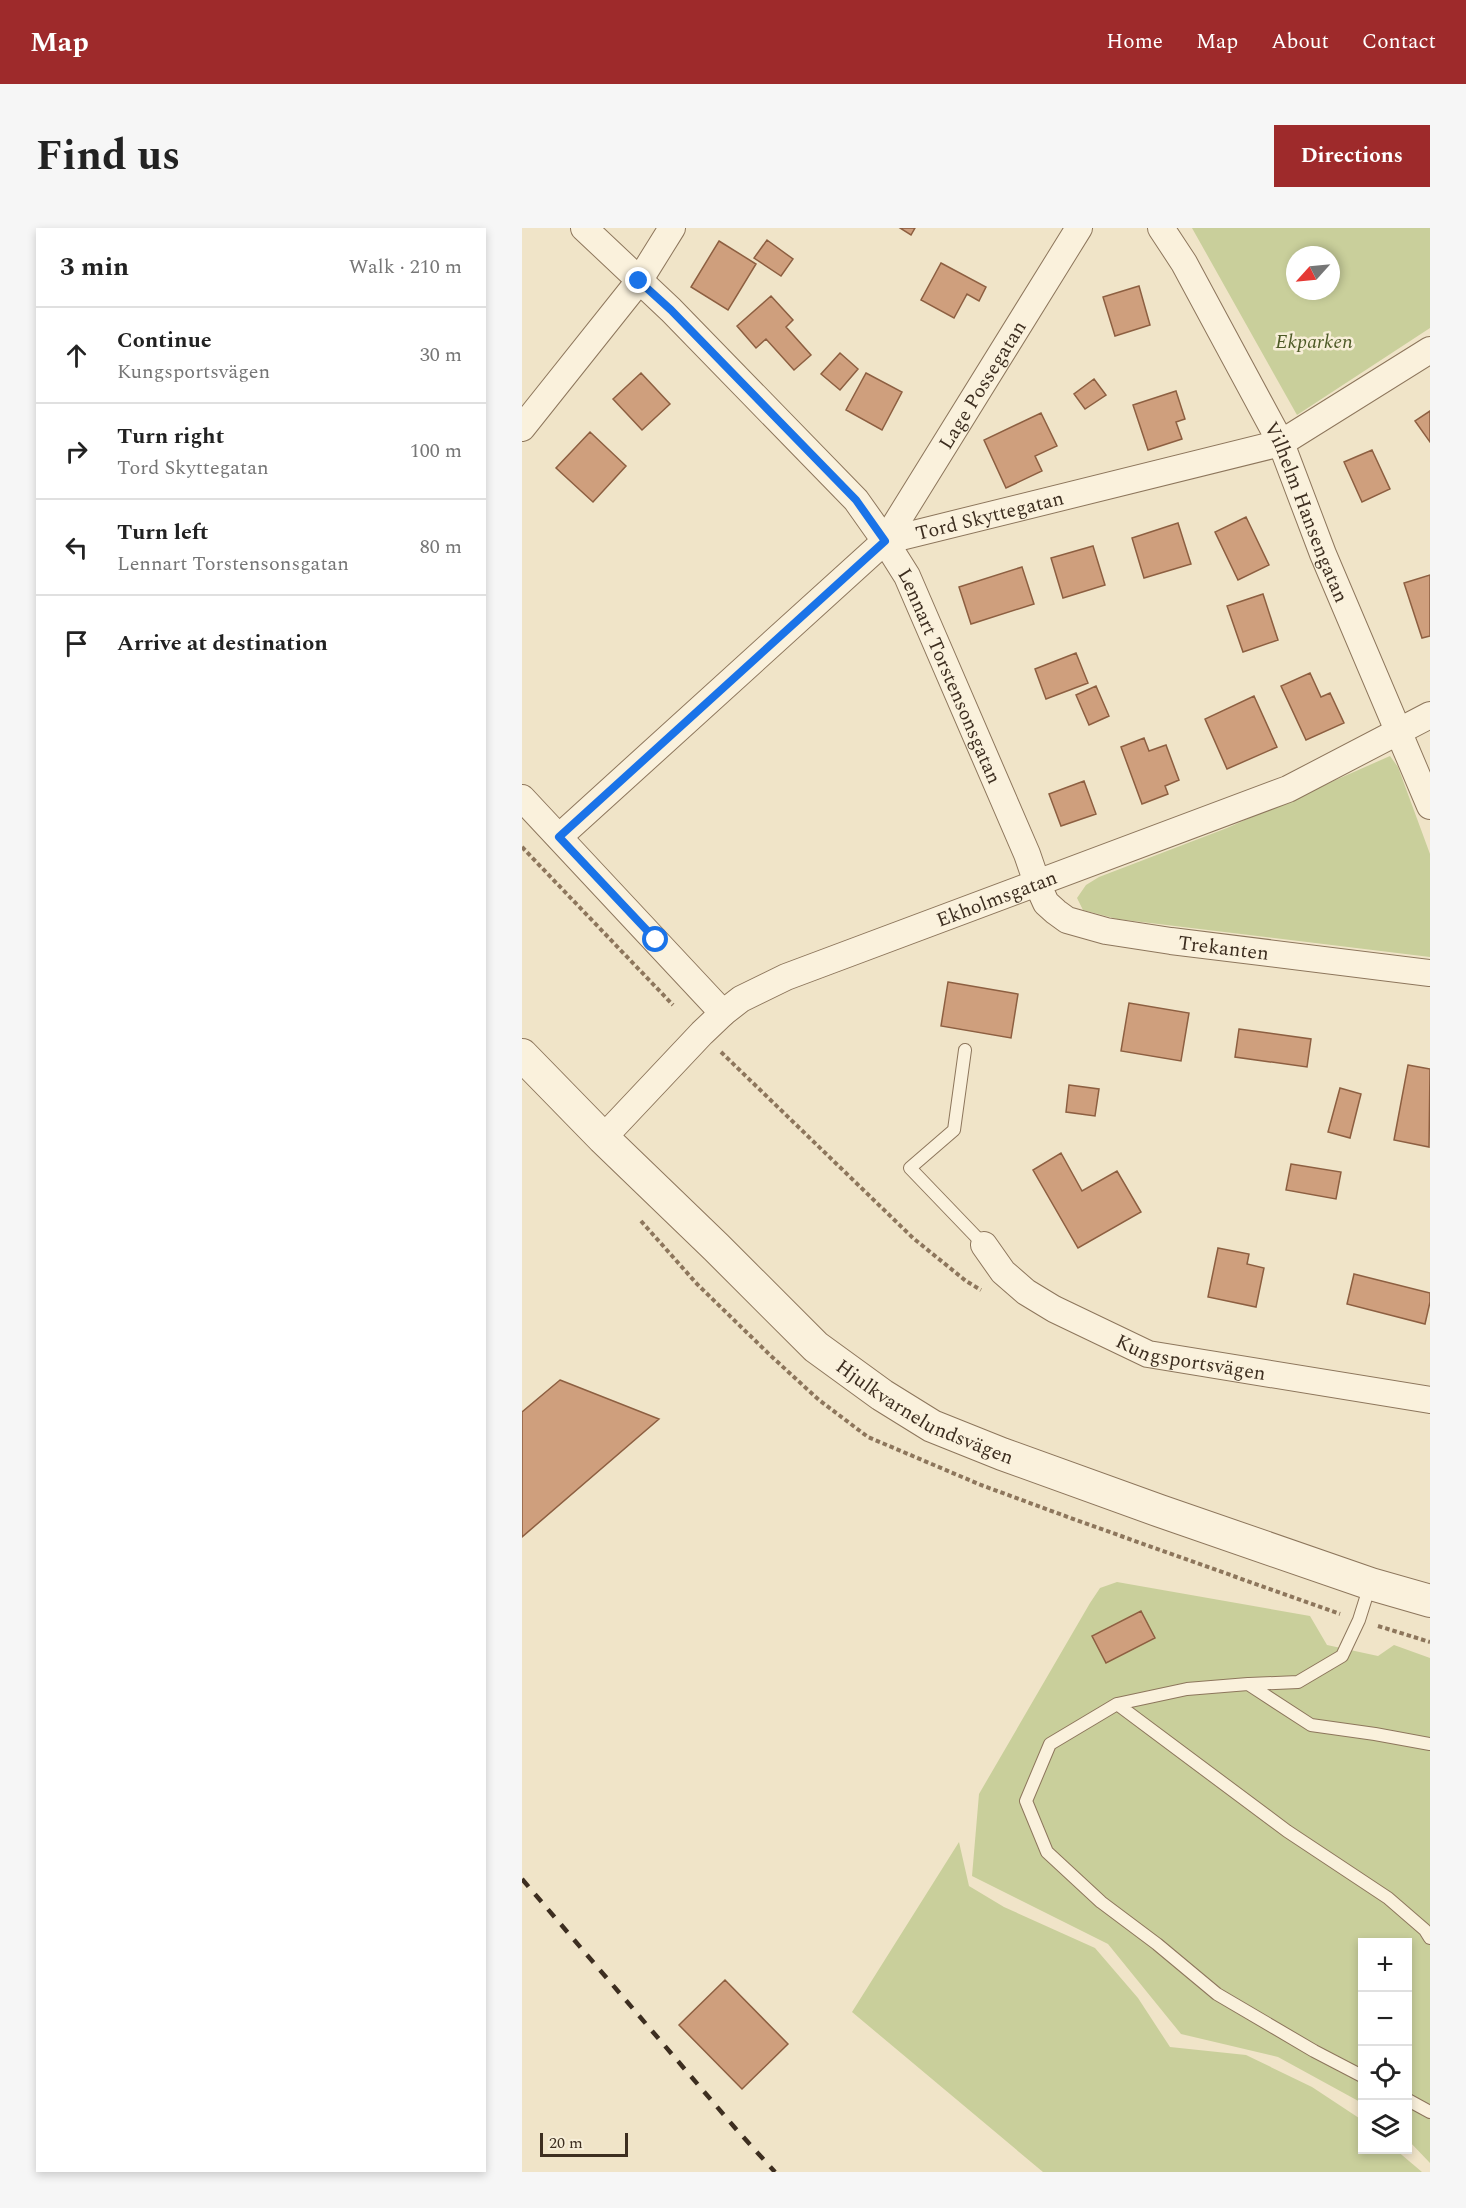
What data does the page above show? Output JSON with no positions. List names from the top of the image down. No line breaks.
{"streets":{"street":["Lage Possegatan","Vilhelm Hansengatan","Tord Skyttegatan","Lennart Torstensonsgatan","Ekholmsgatan","Trekanten","Kungsportsvägen","Hjulkvarnelundsvägen"]},"crossings":[["Lage Possegatan","Tord Skyttegatan"],["Lage Possegatan","Lennart Torstensonsgatan"],["Vilhelm Hansengatan","Tord Skyttegatan"],["Vilhelm Hansengatan","Ekholmsgatan"],["Tord Skyttegatan","Lennart Torstensonsgatan"],["Lennart Torstensonsgatan","Ekholmsgatan"],["Lennart Torstensonsgatan","Trekanten"],["Ekholmsgatan","Trekanten"],["Ekholmsgatan","Hjulkvarnelundsvägen"]],"parks":["Ekparken"],"scale_bar":"20 m","north":"bottom left","page":{"header":"Map","nav":["Home","Map","About","Contact"],"title":"Find us","buttons":"Directions","heading":["3 min","Walk · 210 m"],"list":[["Continue","Kungsportsvägen","30 m"],["Turn right","Tord Skyttegatan","100 m"],["Turn left","Lennart Torstensonsgatan","80 m"],"Arrive at destination"],"map_buttons":["+","−"],"scale":"20 m"}}
